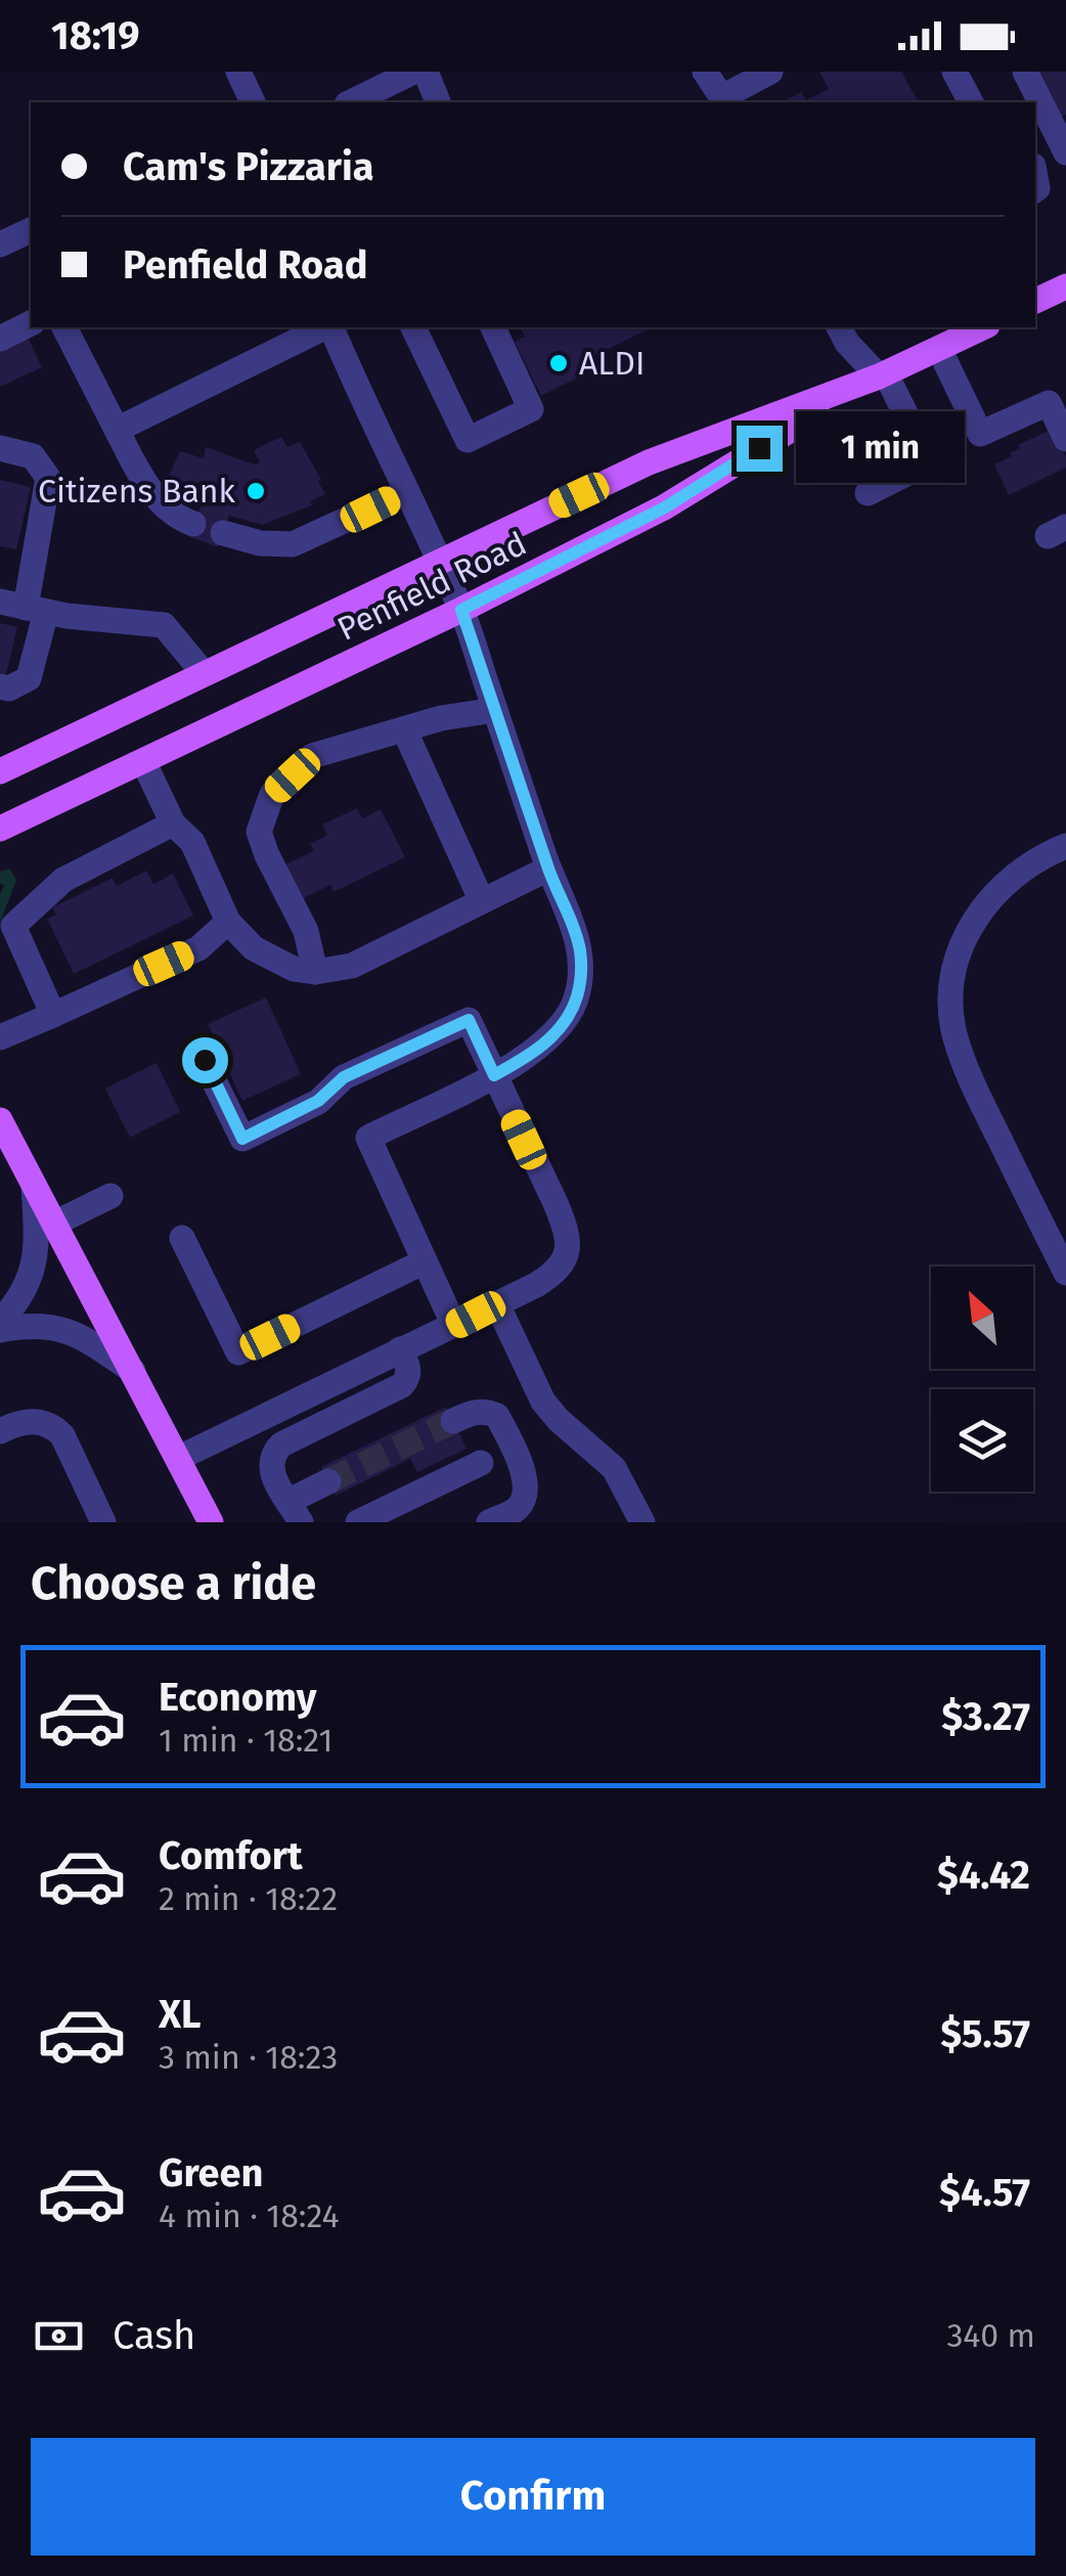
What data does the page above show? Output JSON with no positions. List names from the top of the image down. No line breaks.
{"streets":{"main road":["Penfield Road"]},"places":["ALDI","Citizens Bank"],"north":"top left","page":{"status":"18:19","banner":["Cam's Pizzaria","Penfield Road"],"bubble":"1 min","heading":"Choose a ride","list":[{"name":"Economy","note":"1 min · 18:21","value":"$3.27"},{"name":"Comfort","note":"2 min · 18:22","value":"$4.42"},{"name":"XL","note":"3 min · 18:23","value":"$5.57"},{"name":"Green","note":"4 min · 18:24","value":"$4.57"}],"pay":["Cash","340 m"],"buttons":"Confirm"}}
